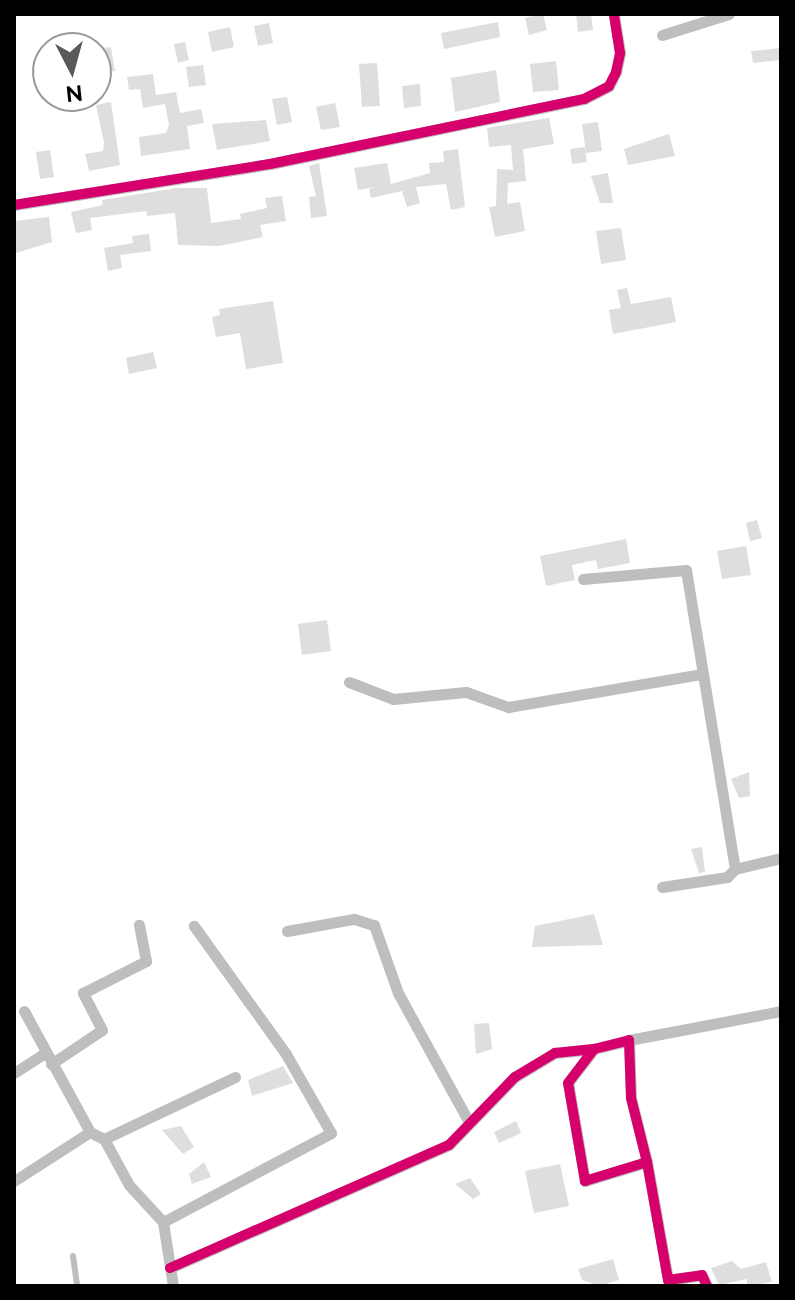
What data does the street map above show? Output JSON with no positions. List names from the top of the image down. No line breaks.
{"north":"bottom"}
